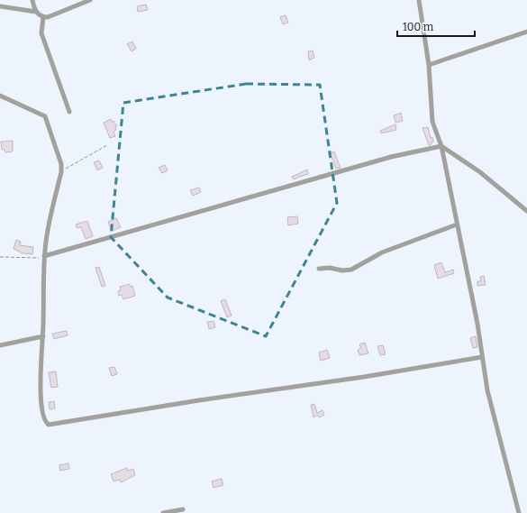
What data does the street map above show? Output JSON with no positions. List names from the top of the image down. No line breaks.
{"scale_bar":"100 m"}
